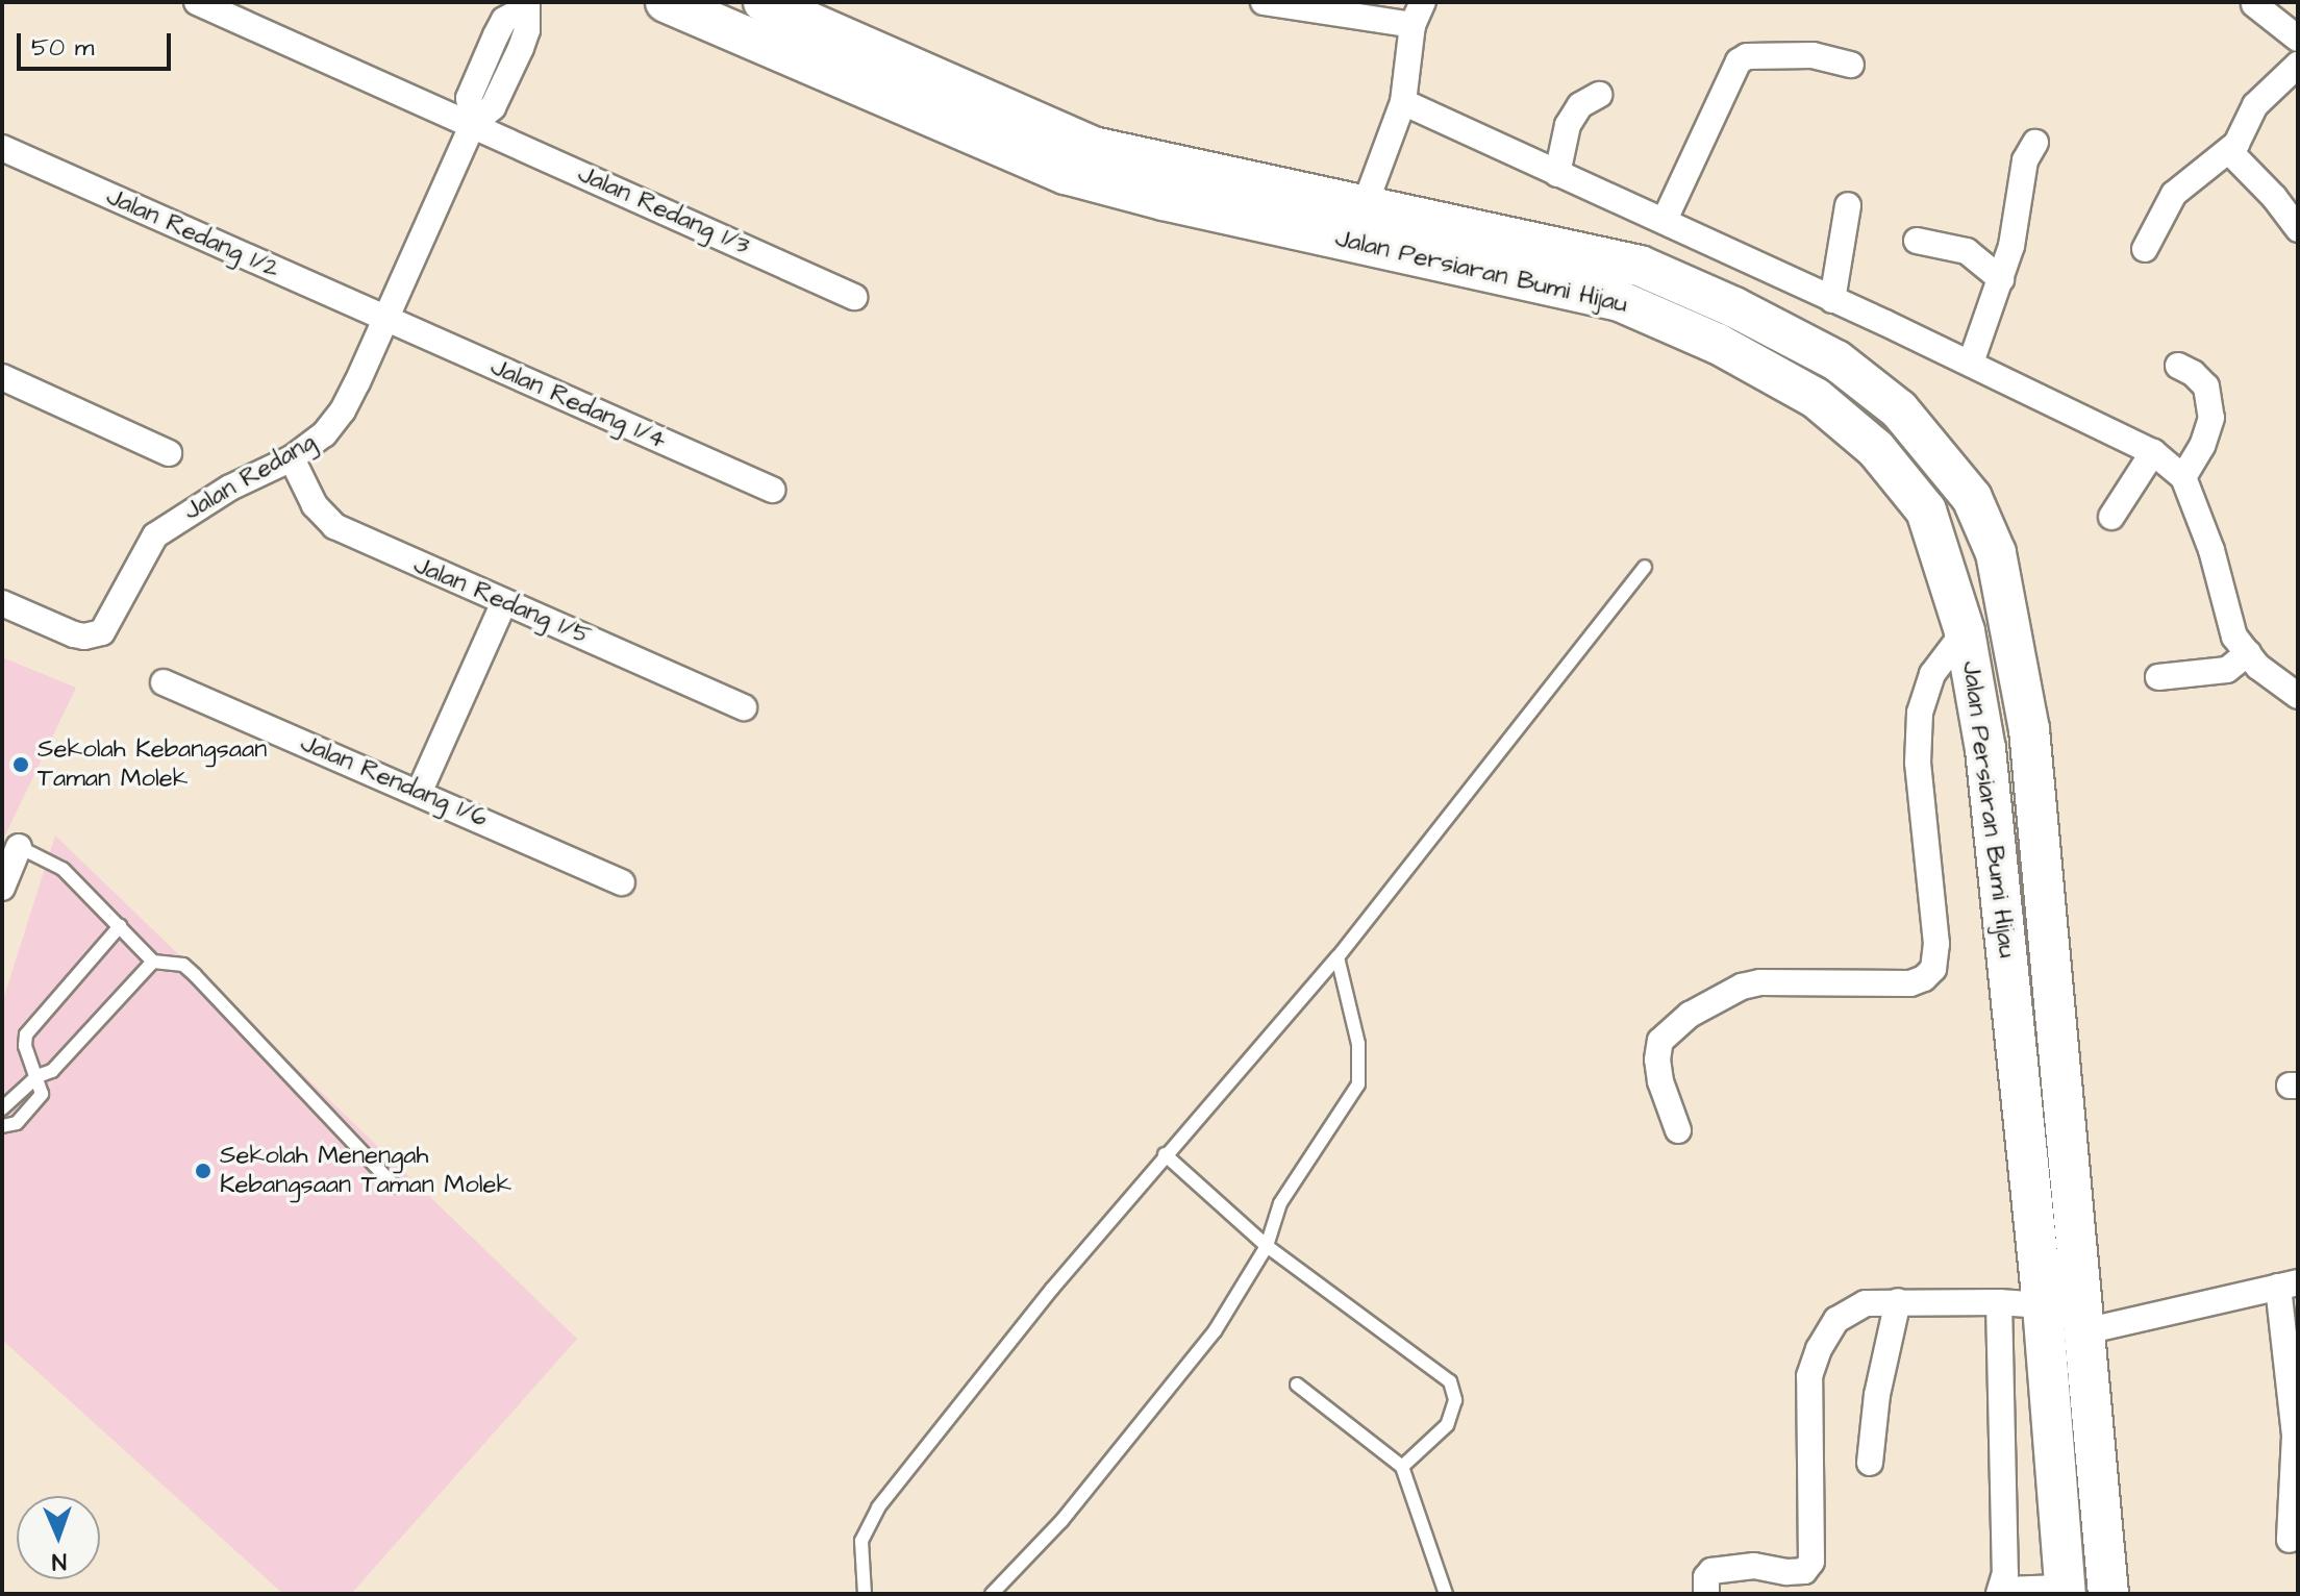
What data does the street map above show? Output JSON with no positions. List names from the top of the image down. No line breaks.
{"streets":{"main road":["Jalan Persiaran Bumi Hijau"],"street":["Jalan Redang 1/3","Jalan Redang 1/2","Jalan Redang 1/4","Jalan Redang","Jalan Redang 1/5","Jalan Rendang 1/6"]},"crossings":[["Jalan Redang 1/3","Jalan Redang"],["Jalan Redang 1/2","Jalan Redang 1/4"],["Jalan Redang 1/2","Jalan Redang"],["Jalan Redang 1/4","Jalan Redang"],["Jalan Redang","Jalan Redang 1/5"]],"places":["Sekolah Kebangsaan Taman Molek","Sekolah Menengah Kebangsaan Taman Molek"],"scale_bar":"50 m","north":"bottom"}
